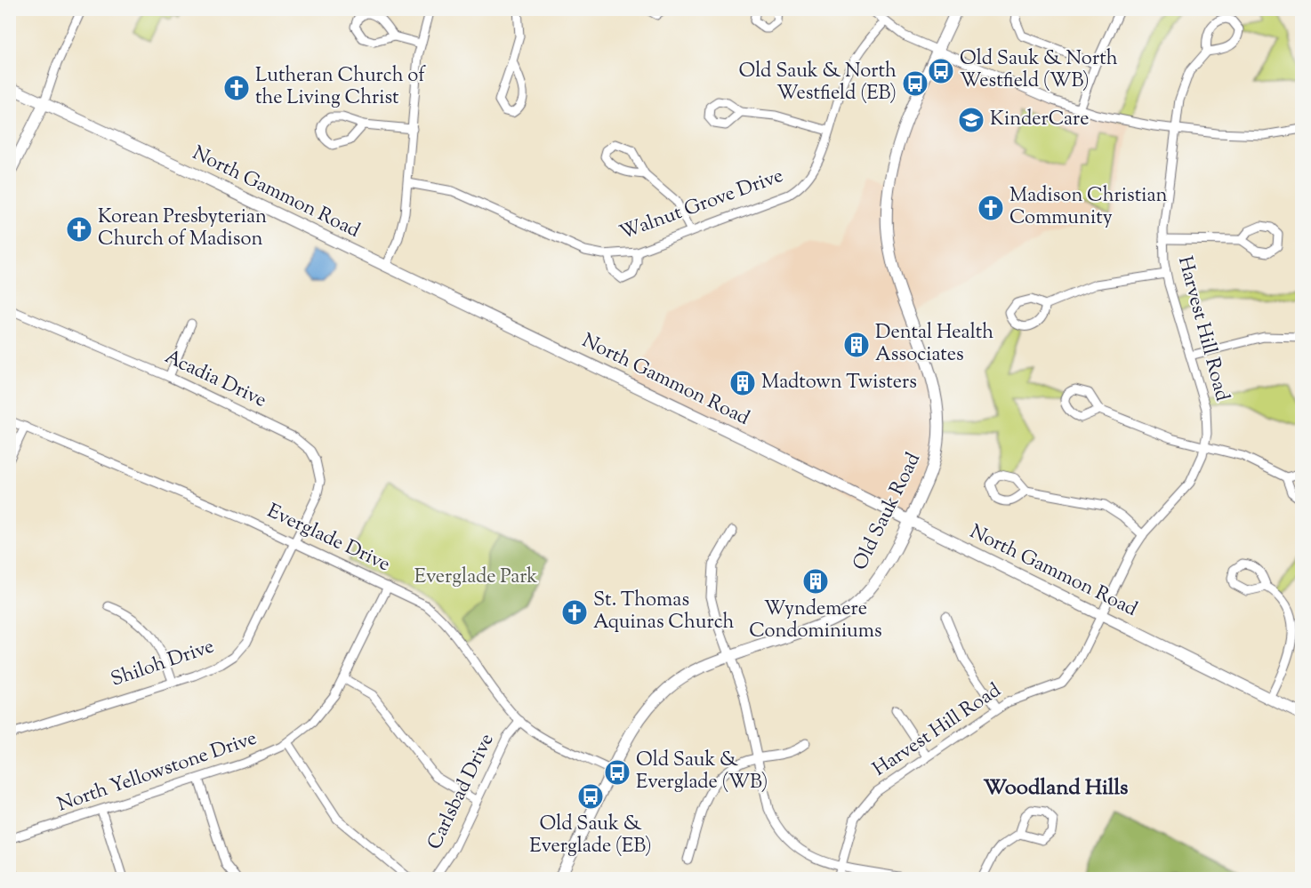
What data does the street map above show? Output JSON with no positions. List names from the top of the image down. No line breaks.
{"streets":{"main road":["North Gammon Road","Old Sauk Road"],"street":["Walnut Grove Drive","Harvest Hill Road","Acadia Drive","Everglade Drive","Shiloh Drive","North Yellowstone Drive","Carlsbad Drive"]},"crossings":[["North Gammon Road","Harvest Hill Road"],["North Gammon Road","Old Sauk Road"],["Acadia Drive","Everglade Drive"],["Acadia Drive","Shiloh Drive"],["Old Sauk Road","Everglade Drive"],["Everglade Drive","Shiloh Drive"],["Everglade Drive","North Yellowstone Drive"],["Everglade Drive","Carlsbad Drive"]],"districts":["Woodland Hills"],"parks":["Everglade Park"],"places":{"bus stop":["Old Sauk & North Westfield (WB)","Old Sauk & North Westfield (EB)","Old Sauk & Everglade (WB)","Old Sauk & Everglade (EB)"],"church":["Lutheran Church of the Living Christ","Madison Christian Community","Korean Presbyterian Church of Madison","St. Thomas Aquinas Church"],"school or university":["KinderCare"],"building":["Dental Health Associates","Madtown Twisters","Wyndemere Condominiums"]}}
